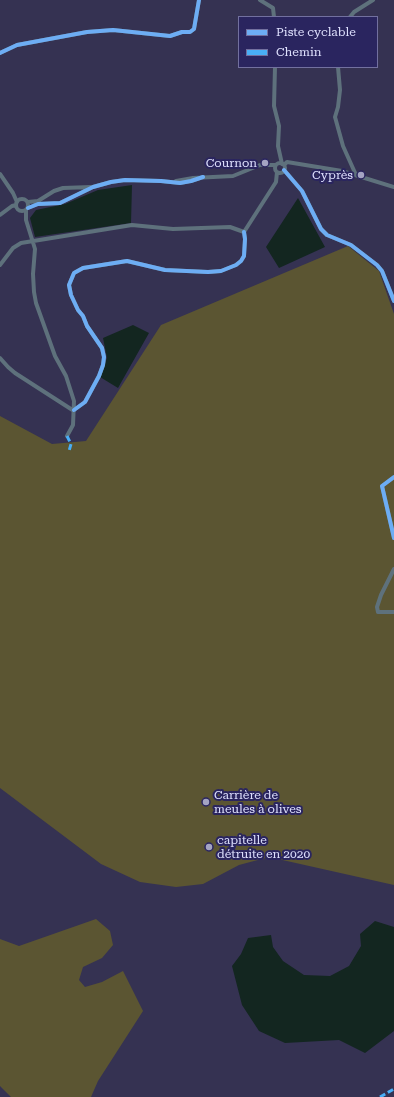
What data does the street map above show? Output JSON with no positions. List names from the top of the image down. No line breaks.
{"places":["Cournon","Cyprès","Carrière de meules à olives","capitelle détruite en 2020"],"legend":["Piste cyclable","Chemin"]}
